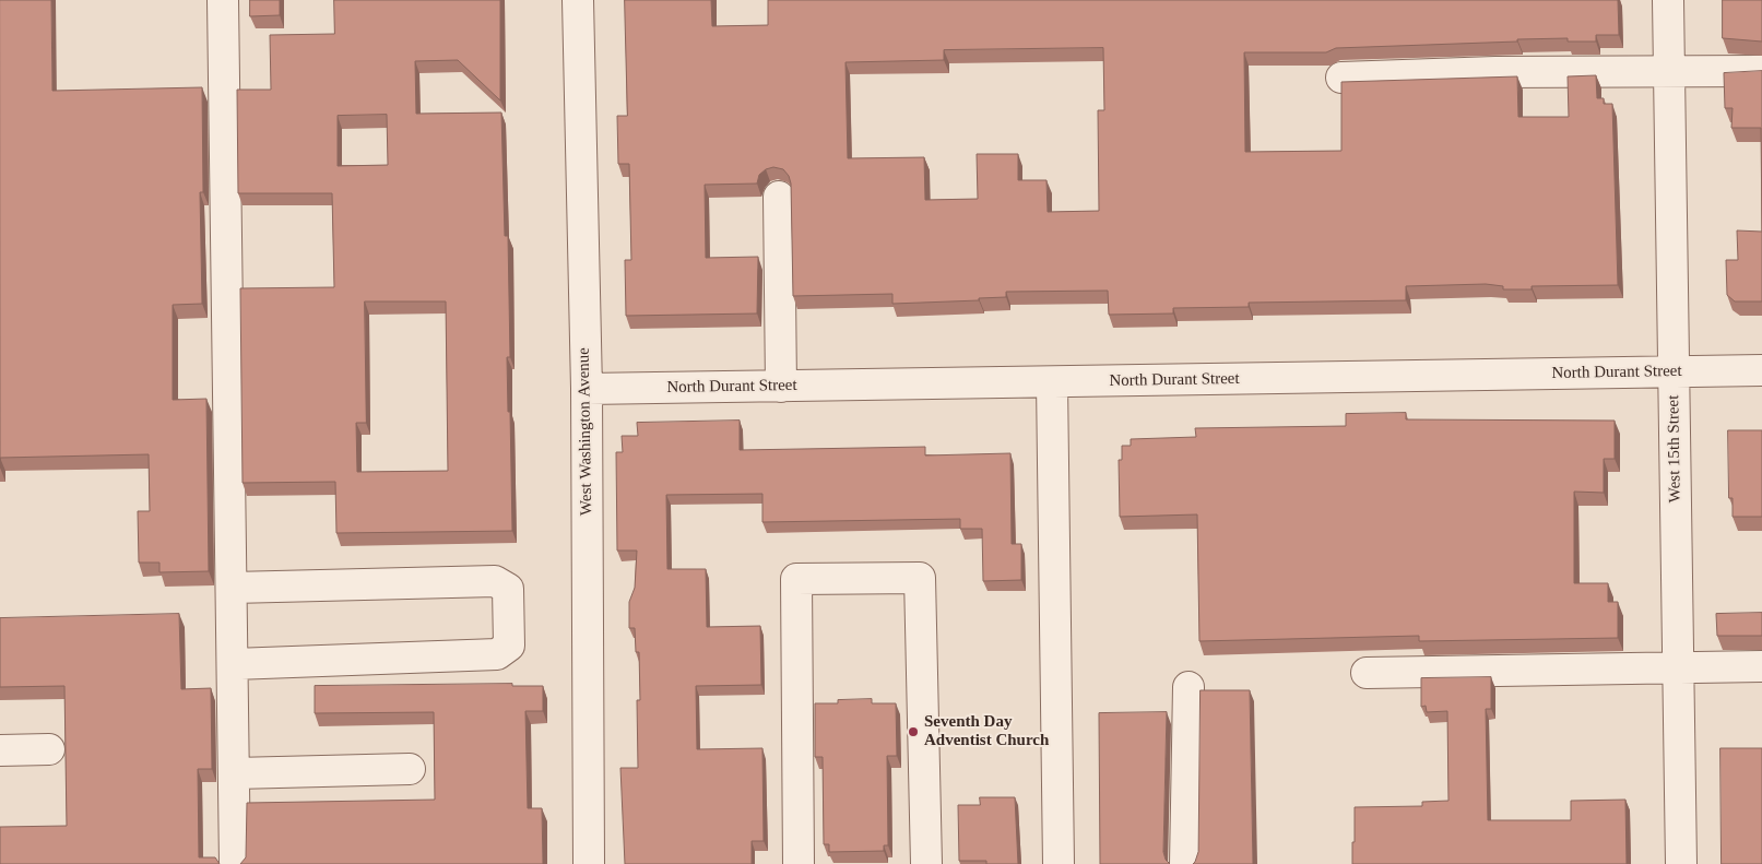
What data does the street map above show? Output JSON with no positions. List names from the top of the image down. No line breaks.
{"streets":{"street":["North Durant Street","West Washington Avenue","West 15th Street"]},"crossings":[["North Durant Street","West Washington Avenue"],["North Durant Street","West 15th Street"]],"places":["Seventh Day Adventist Church"]}
